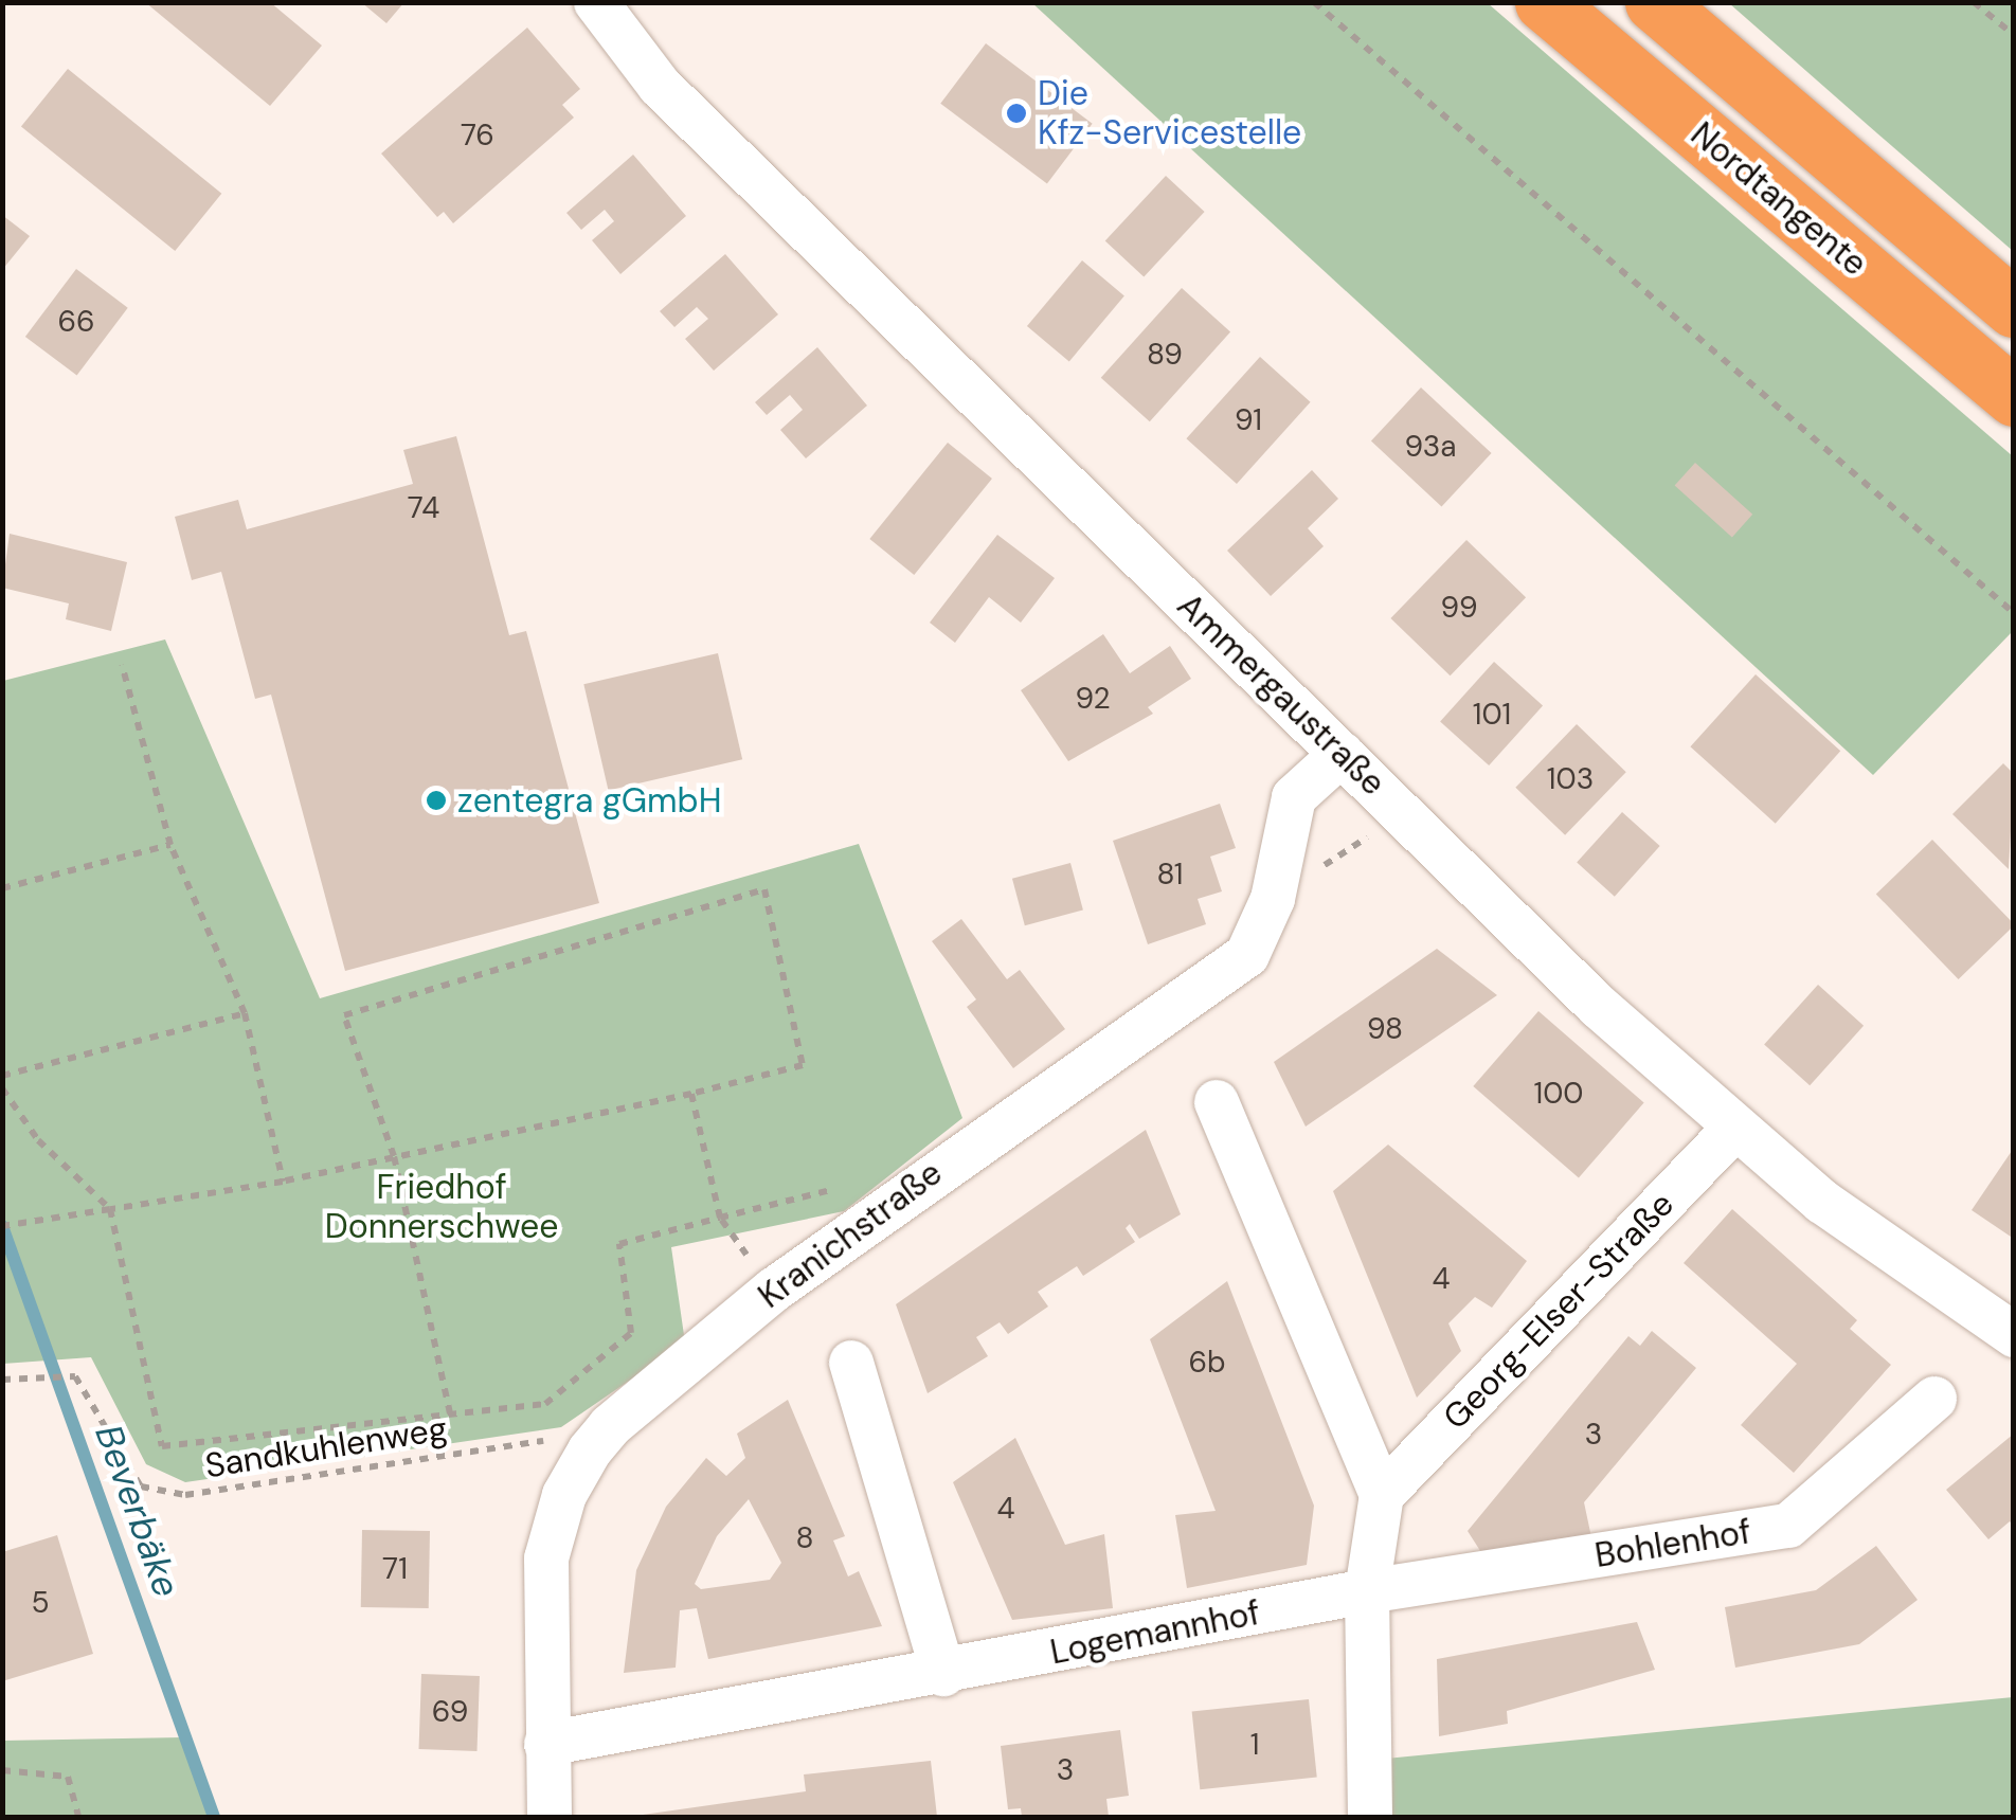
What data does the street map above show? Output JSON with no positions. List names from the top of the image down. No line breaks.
{"streets":{"highway":["Nordtangente"],"street":["Ammergaustraße","Kranichstraße","Georg-Elser-Straße","Bohlenhof","Logemannhof"],"path":["Sandkuhlenweg"]},"crossings":[["Ammergaustraße","Kranichstraße"],["Ammergaustraße","Georg-Elser-Straße"],["Kranichstraße","Sandkuhlenweg"],["Kranichstraße","Logemannhof"],["Bohlenhof","Logemannhof"]],"water":["Beverbäke"],"parks":["Friedhof Donnerschwee"],"places":["Die Kfz-Servicestelle","zentegra gGmbH"],"house_numbers":["76","66","89","91","93a","74","99","92","101","103","81","98","100","4","6b","3","4","8","71","5","69","1","3"]}
